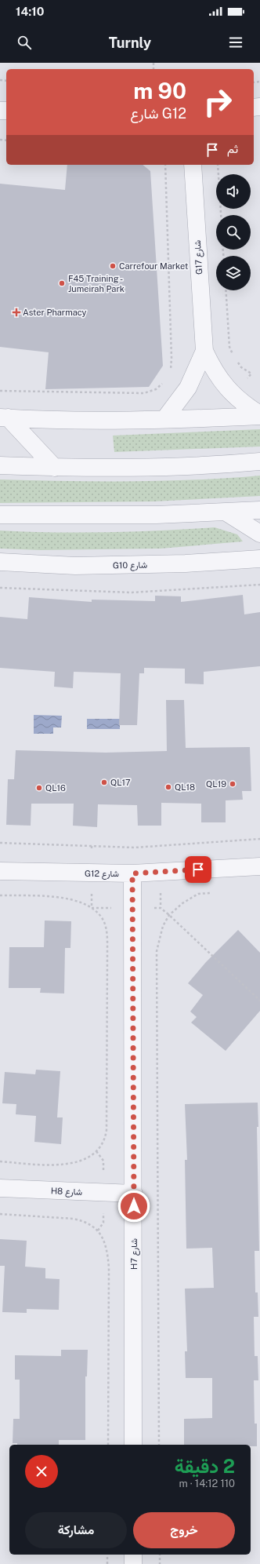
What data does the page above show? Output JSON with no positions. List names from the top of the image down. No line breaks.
{"streets":{"street":["G17 شارع","G10 شارع","G12 شارع","H8 شارع","H7 شارع"]},"crossings":[["G12 شارع","H7 شارع"],["H8 شارع","H7 شارع"]],"places":{"other":["Carrefour Market","F45 Training - Jumeirah Park","QL17","QL19","QL18","QL16"],"health":["Aster Pharmacy"]},"page":{"status":"14:10","header":"Turnly","turn":["90 m","G12 شارع"],"then":"ثم","heading":["2 دقيقة","110 m · 14:12"],"buttons":["خروج","مشاركة"]}}
